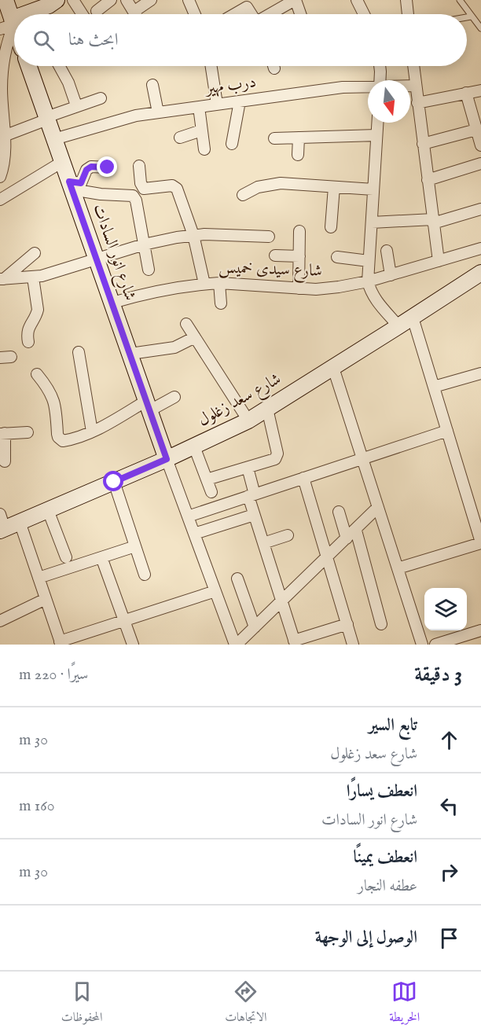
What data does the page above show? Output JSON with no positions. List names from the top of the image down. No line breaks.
{"streets":{"street":["درب مهير","شارع انور السادات","شارع سيدى خميس","شارع سعد زغلول"]},"crossings":[["درب مهير","شارع انور السادات"],["شارع انور السادات","شارع سيدى خميس"],["شارع انور السادات","شارع سعد زغلول"]],"north":"bottom","page":{"search":"ابحث هنا","heading":["3 دقيقة","سيرًا · 220 m"],"list":[["تابع السير","شارع سعد زغلول","30 m"],["انعطف يسارًا","شارع انور السادات","160 m"],["انعطف يمينًا","عطفه النجار","30 m"],"الوصول إلى الوجهة"],"nav":["الخريطة","الاتجاهات","المحفوظات"]}}
